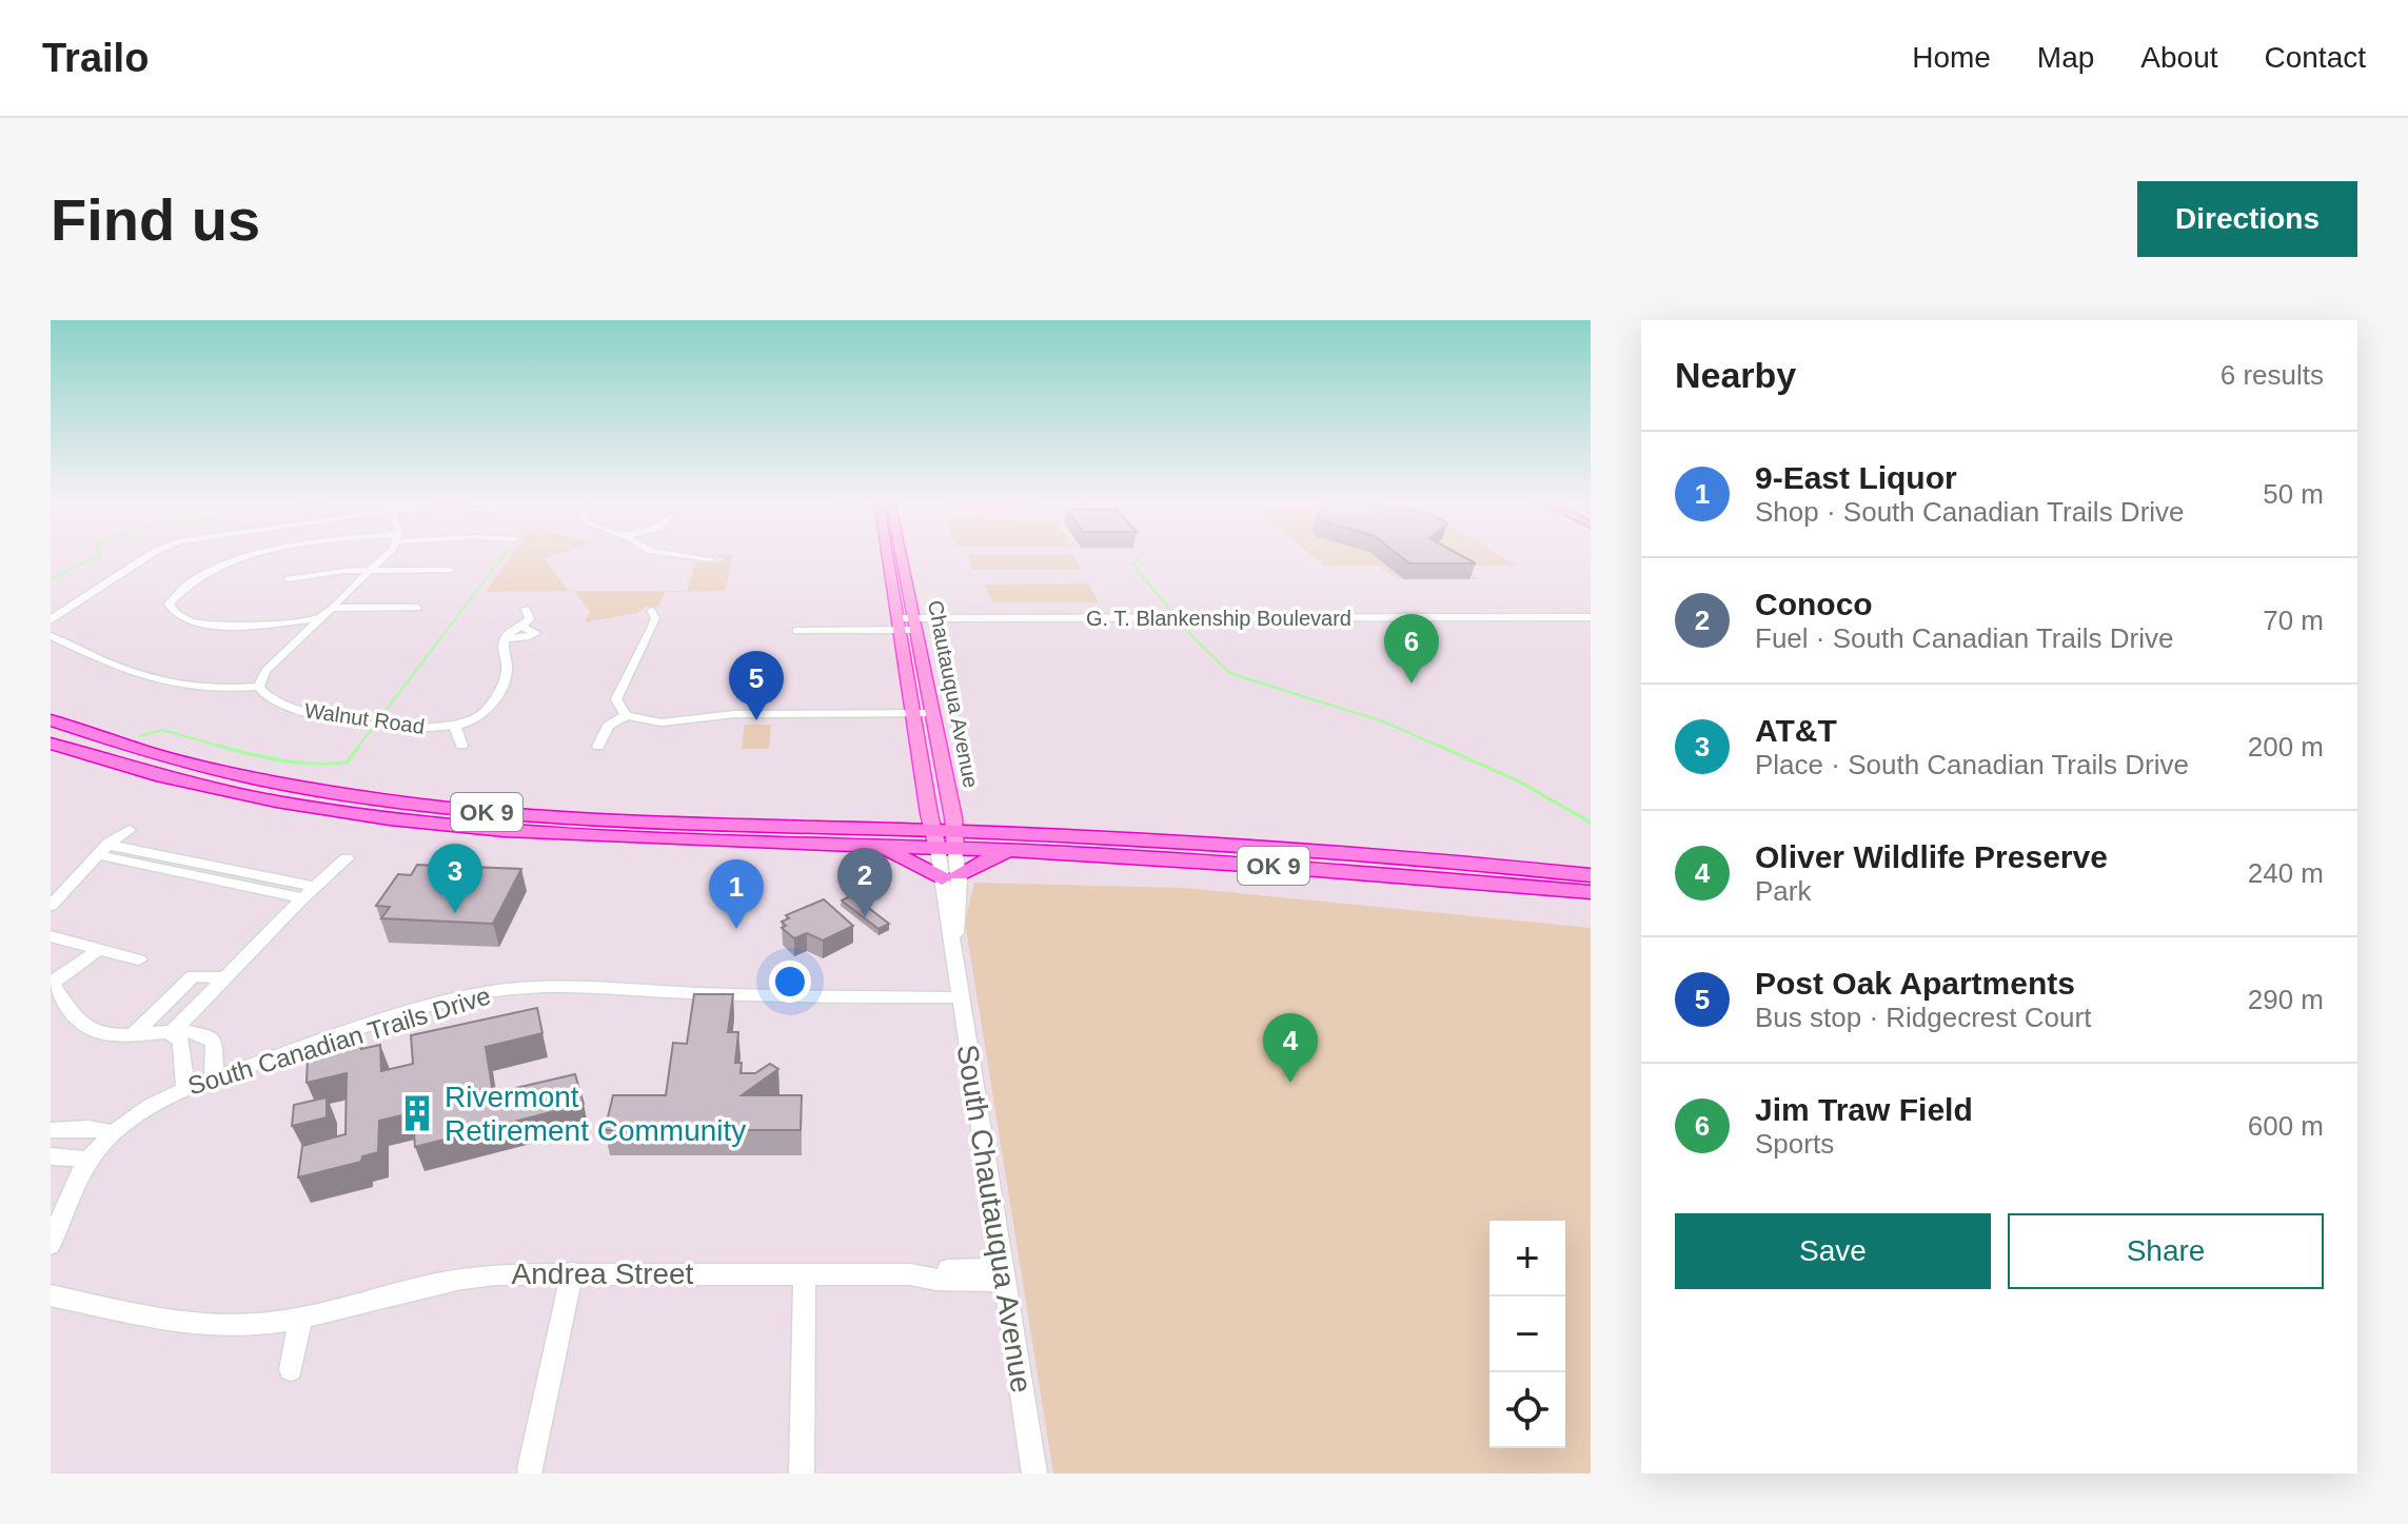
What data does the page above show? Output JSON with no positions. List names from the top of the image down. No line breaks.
{"streets":{"highway":["OK 9"],"main road":["Chautauqua Avenue"],"street":["G. T. Blankenship Boulevard","Walnut Road","South Canadian Trails Drive","South Chautauqua Avenue","Andrea Street"]},"crossings":[["G. T. Blankenship Boulevard","Chautauqua Avenue"],["Chautauqua Avenue","OK 9"],["Chautauqua Avenue","South Chautauqua Avenue"],["OK 9","South Chautauqua Avenue"],["South Canadian Trails Drive","South Chautauqua Avenue"],["South Chautauqua Avenue","Andrea Street"]],"places":{"building":["Rivermont Retirement Community"]},"page":{"header":"Trailo","nav":["Home","Map","About","Contact"],"buttons":["Directions",["Save","Share"]],"title":"Find us","heading":["Nearby","6 results"],"list":[{"mark":"1","name":"9-East Liquor","note":"Shop · South Canadian Trails Drive","value":"50 m"},{"mark":"2","name":"Conoco","note":"Fuel · South Canadian Trails Drive","value":"70 m"},{"mark":"3","name":"AT&T","note":"Place · South Canadian Trails Drive","value":"200 m"},{"mark":"4","name":"Oliver Wildlife Preserve","note":"Park","value":"240 m"},{"mark":"5","name":"Post Oak Apartments","note":"Bus stop · Ridgecrest Court","value":"290 m"},{"mark":"6","name":"Jim Traw Field","note":"Sports","value":"600 m"}],"pins":["6","5","3","2","1","4"],"map_buttons":["+","−"]}}
